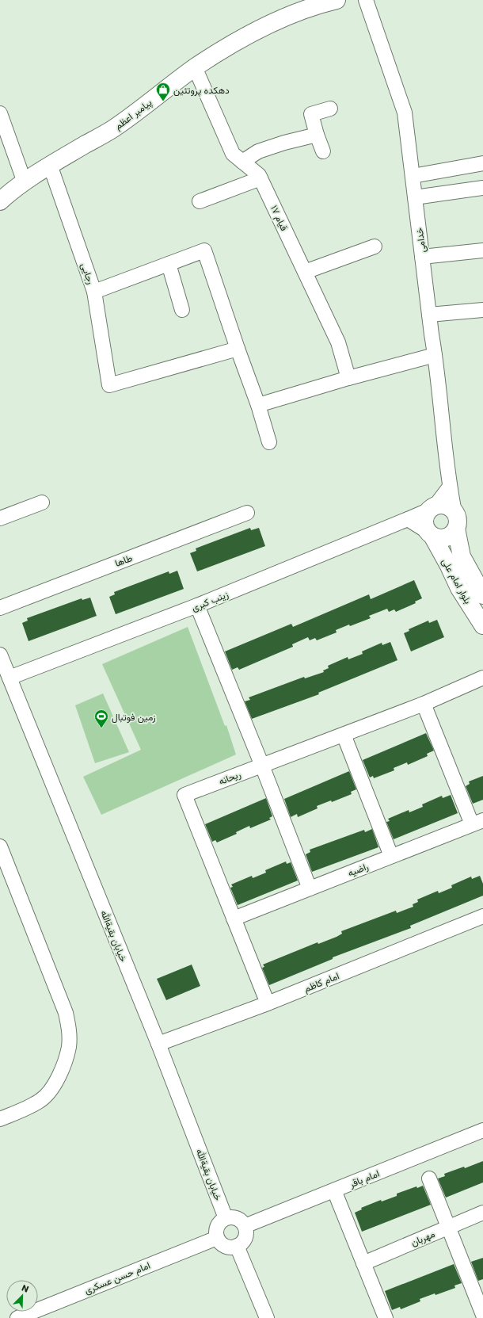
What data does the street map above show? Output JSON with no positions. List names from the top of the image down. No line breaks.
{"streets":{"main road":["پیامبر اعظم","بلوار امام علی"],"street":["قیام ۱۷","خدامی","رجایی","طاها","زینب کبری","ریحانه","راضیه","خیابان بقیةالله","امام کاظم","امام باقر","مهربان","امام حسن عسکری"]},"crossings":[["پیامبر اعظم","قیام ۱۷"],["پیامبر اعظم","رجایی"],["خدامی","بلوار امام علی"],["خدامی","زینب کبری"],["بلوار امام علی","زینب کبری"],["زینب کبری","خیابان بقیةالله"],["ریحانه","راضیه"],["ریحانه","امام کاظم"],["خیابان بقیةالله","امام کاظم"],["خیابان بقیةالله","امام باقر"],["خیابان بقیةالله","امام حسن عسکری"],["امام باقر","امام حسن عسکری"]],"places":{"shop":["دهکده پروتئین"],"sports":["زمین فوتبال"]},"north":"top right"}
